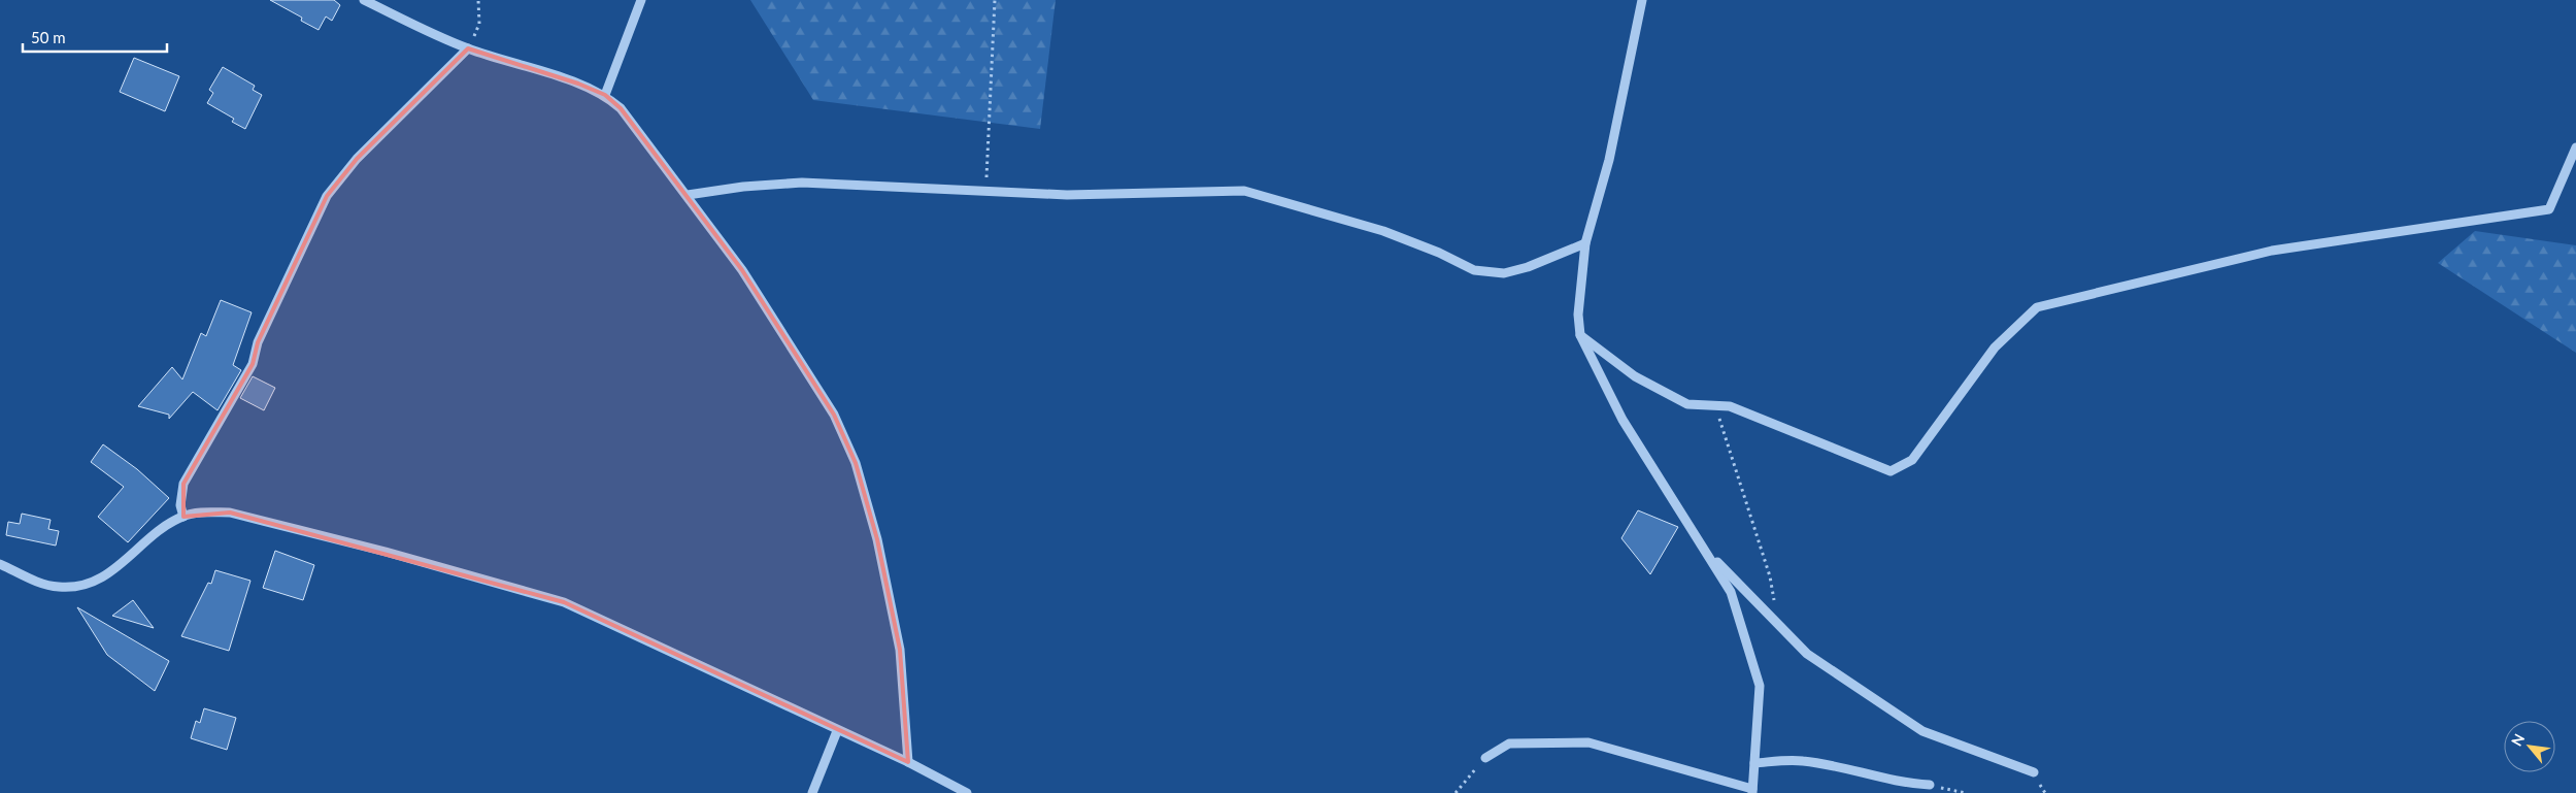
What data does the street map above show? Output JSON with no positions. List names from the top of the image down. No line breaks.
{"scale_bar":"50 m","north":"top left"}
